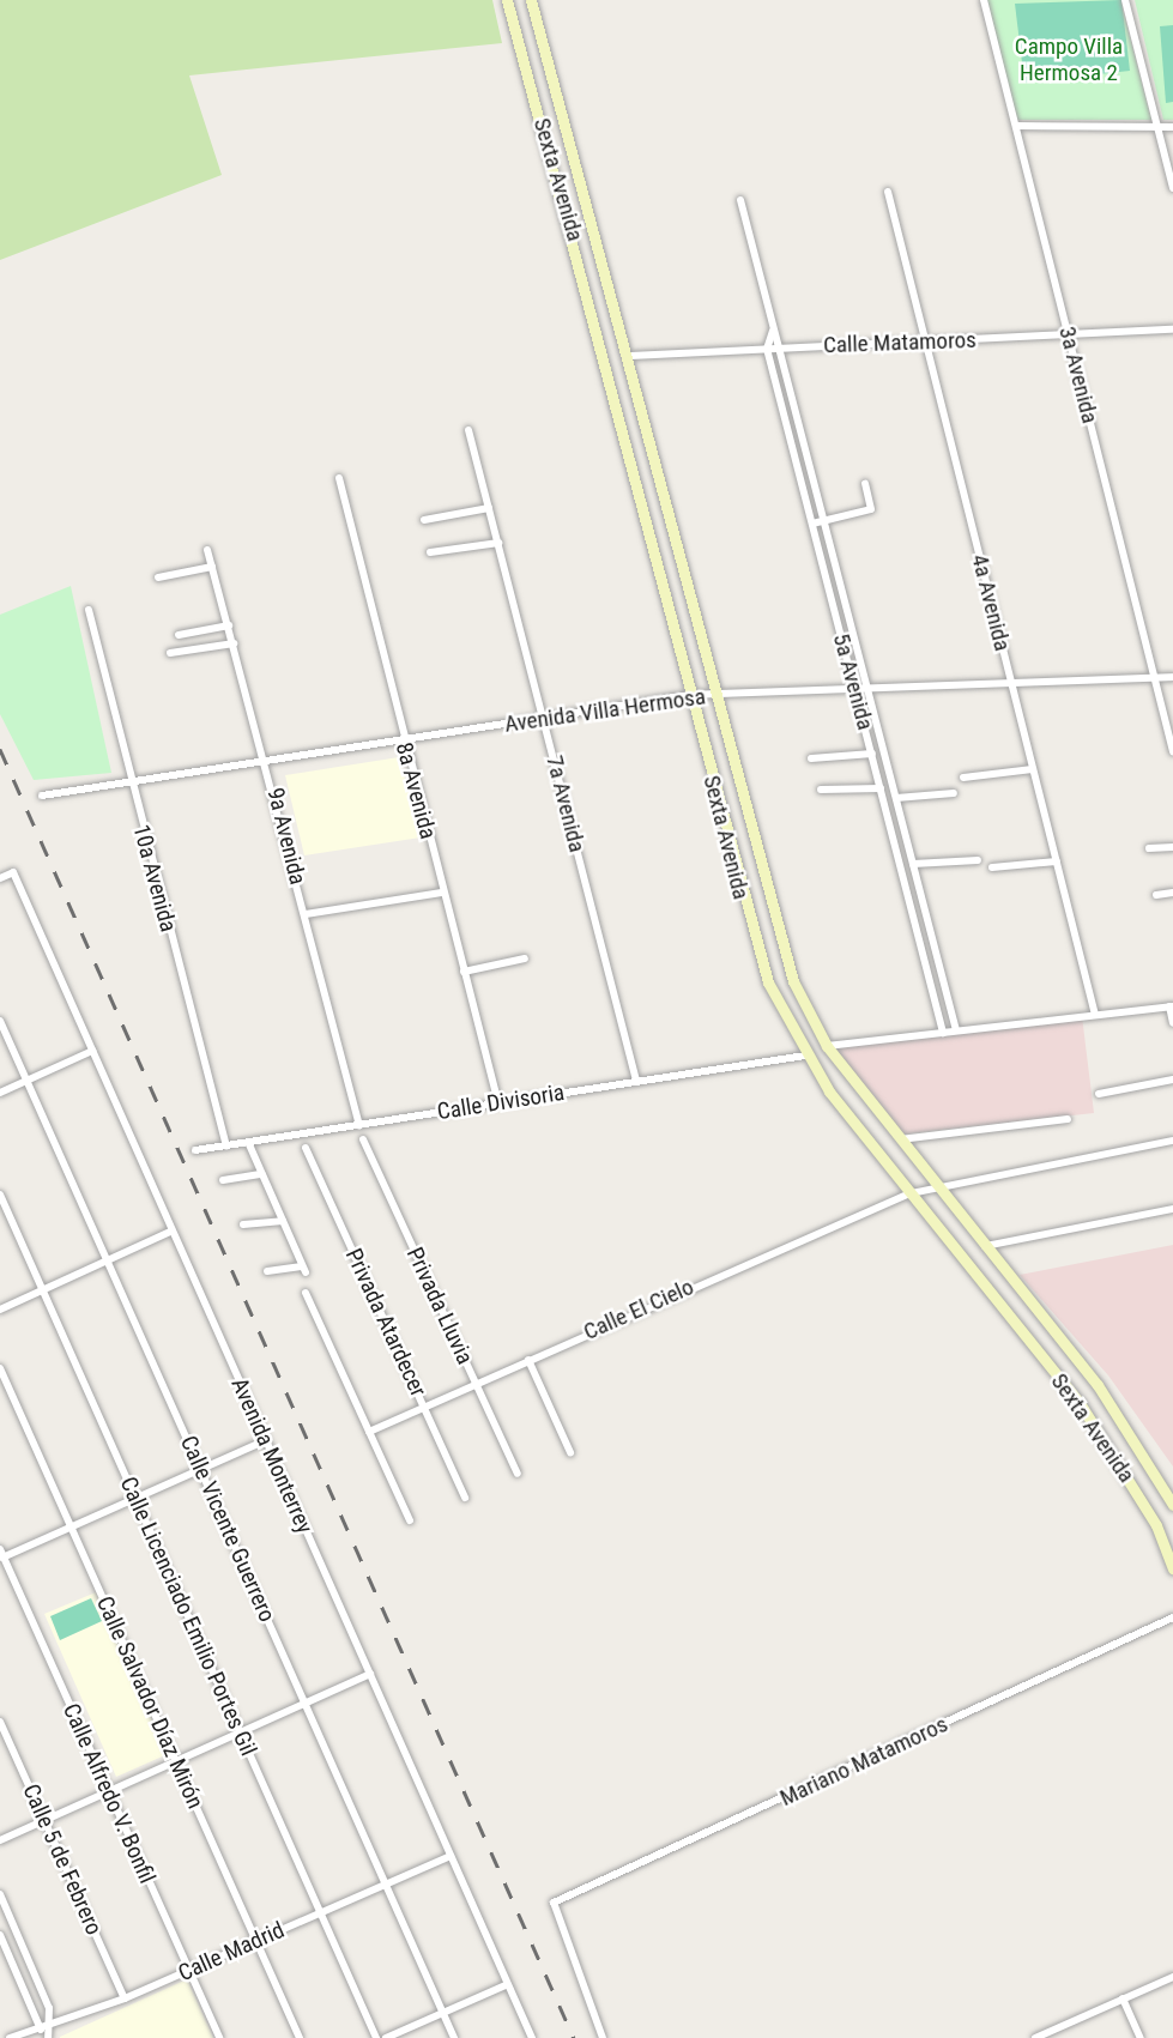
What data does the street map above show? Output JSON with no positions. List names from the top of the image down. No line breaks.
{"streets":{"main road":["Sexta Avenida"],"street":["Calle Matamoros","3a Avenida","4a Avenida","5a Avenida","Avenida Villa Hermosa","8a Avenida","7a Avenida","9a Avenida","10a Avenida","Calle Divisoria","Privada Lluvia","Calle El Cielo","Privada Atardecer","Avenida Monterrey","Calle Vicente Guerrero","Calle Licenciado Emilio Portes Gil","Calle Salvador Díaz Mirón","Mariano Matamoros","Calle Alfredo V. Bonfil","Calle 5 de Febrero","Calle Madrid"]},"crossings":[["Sexta Avenida","Calle Matamoros"],["Sexta Avenida","Avenida Villa Hermosa"],["Sexta Avenida","Calle Divisoria"],["Sexta Avenida","Calle El Cielo"],["Calle Matamoros","3a Avenida"],["Calle Matamoros","4a Avenida"],["Calle Matamoros","5a Avenida"],["3a Avenida","Avenida Villa Hermosa"],["4a Avenida","Avenida Villa Hermosa"],["5a Avenida","Avenida Villa Hermosa"],["Avenida Villa Hermosa","8a Avenida"],["Avenida Villa Hermosa","7a Avenida"],["Avenida Villa Hermosa","9a Avenida"],["Avenida Villa Hermosa","10a Avenida"],["8a Avenida","Calle Divisoria"],["7a Avenida","Calle Divisoria"],["9a Avenida","Calle Divisoria"],["10a Avenida","Calle Divisoria"],["Privada Lluvia","Calle El Cielo"],["Calle El Cielo","Privada Atardecer"],["Avenida Monterrey","Calle Madrid"],["Calle Vicente Guerrero","Calle Madrid"],["Calle Licenciado Emilio Portes Gil","Calle Madrid"],["Calle Salvador Díaz Mirón","Calle Madrid"],["Calle Alfredo V. Bonfil","Calle Madrid"],["Calle 5 de Febrero","Calle Madrid"]],"parks":["Campo Villa Hermosa 2"]}
